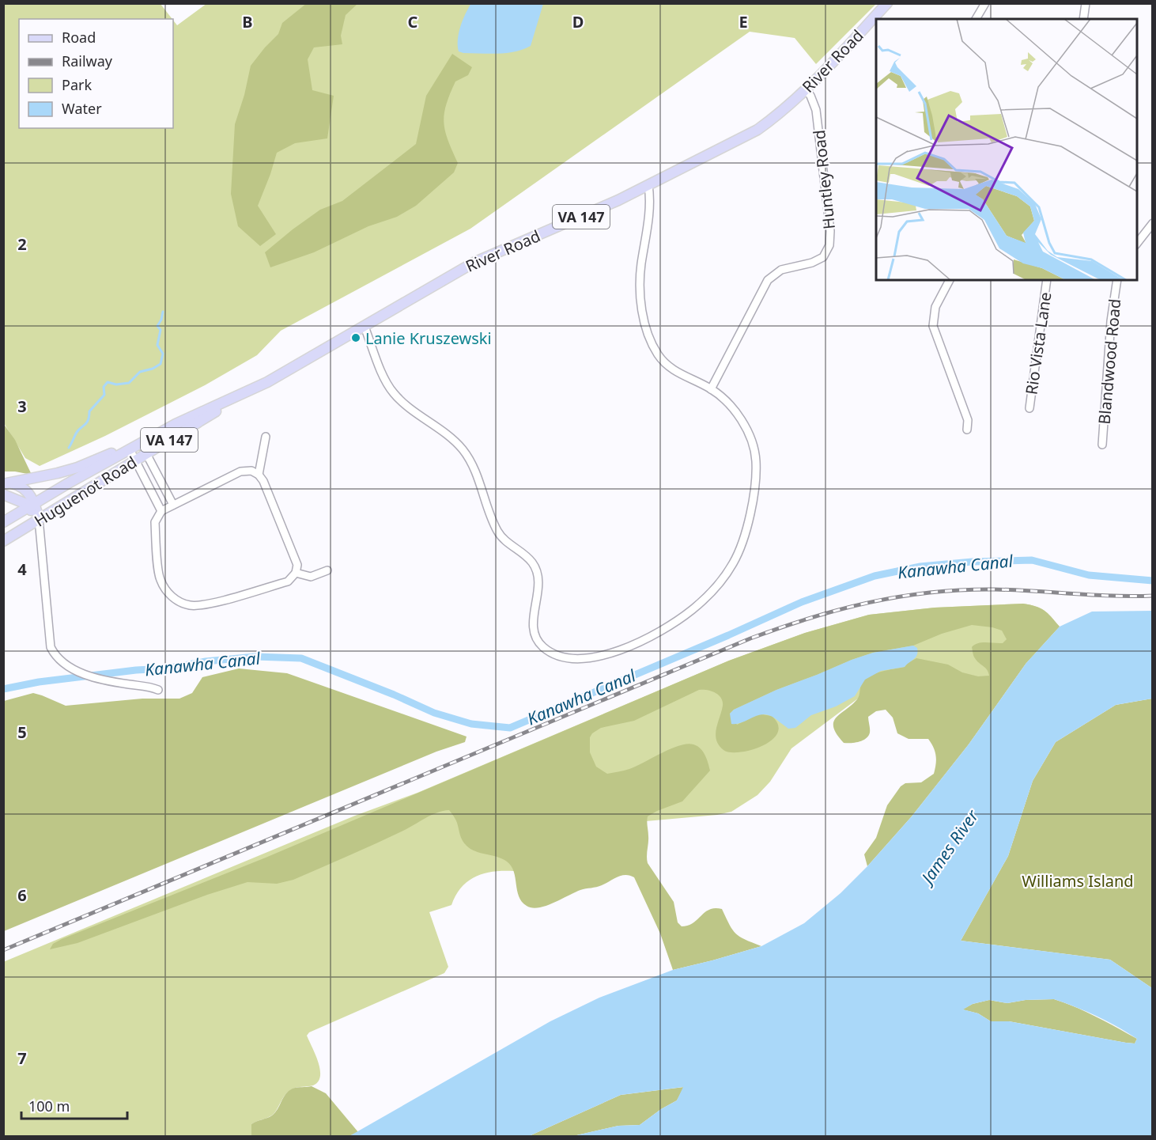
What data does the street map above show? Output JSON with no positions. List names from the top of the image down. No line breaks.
{"streets":{"main road":["River Road","VA 147","Huguenot Road"],"street":["Huntley Road","Rio Vista Lane","Blandwood Road"]},"crossings":[["River Road","Huntley Road"],["River Road","Huguenot Road"]],"water":["Kanawha Canal","James River"],"parks":["Williams Island"],"places":["Lanie Kruszewski"],"legend":["Road","Railway","Park","Water"],"scale_bar":"100 m","grid":{"columns":["B","C","D","E"],"rows":["2","3","4","5","6","7"]}}
